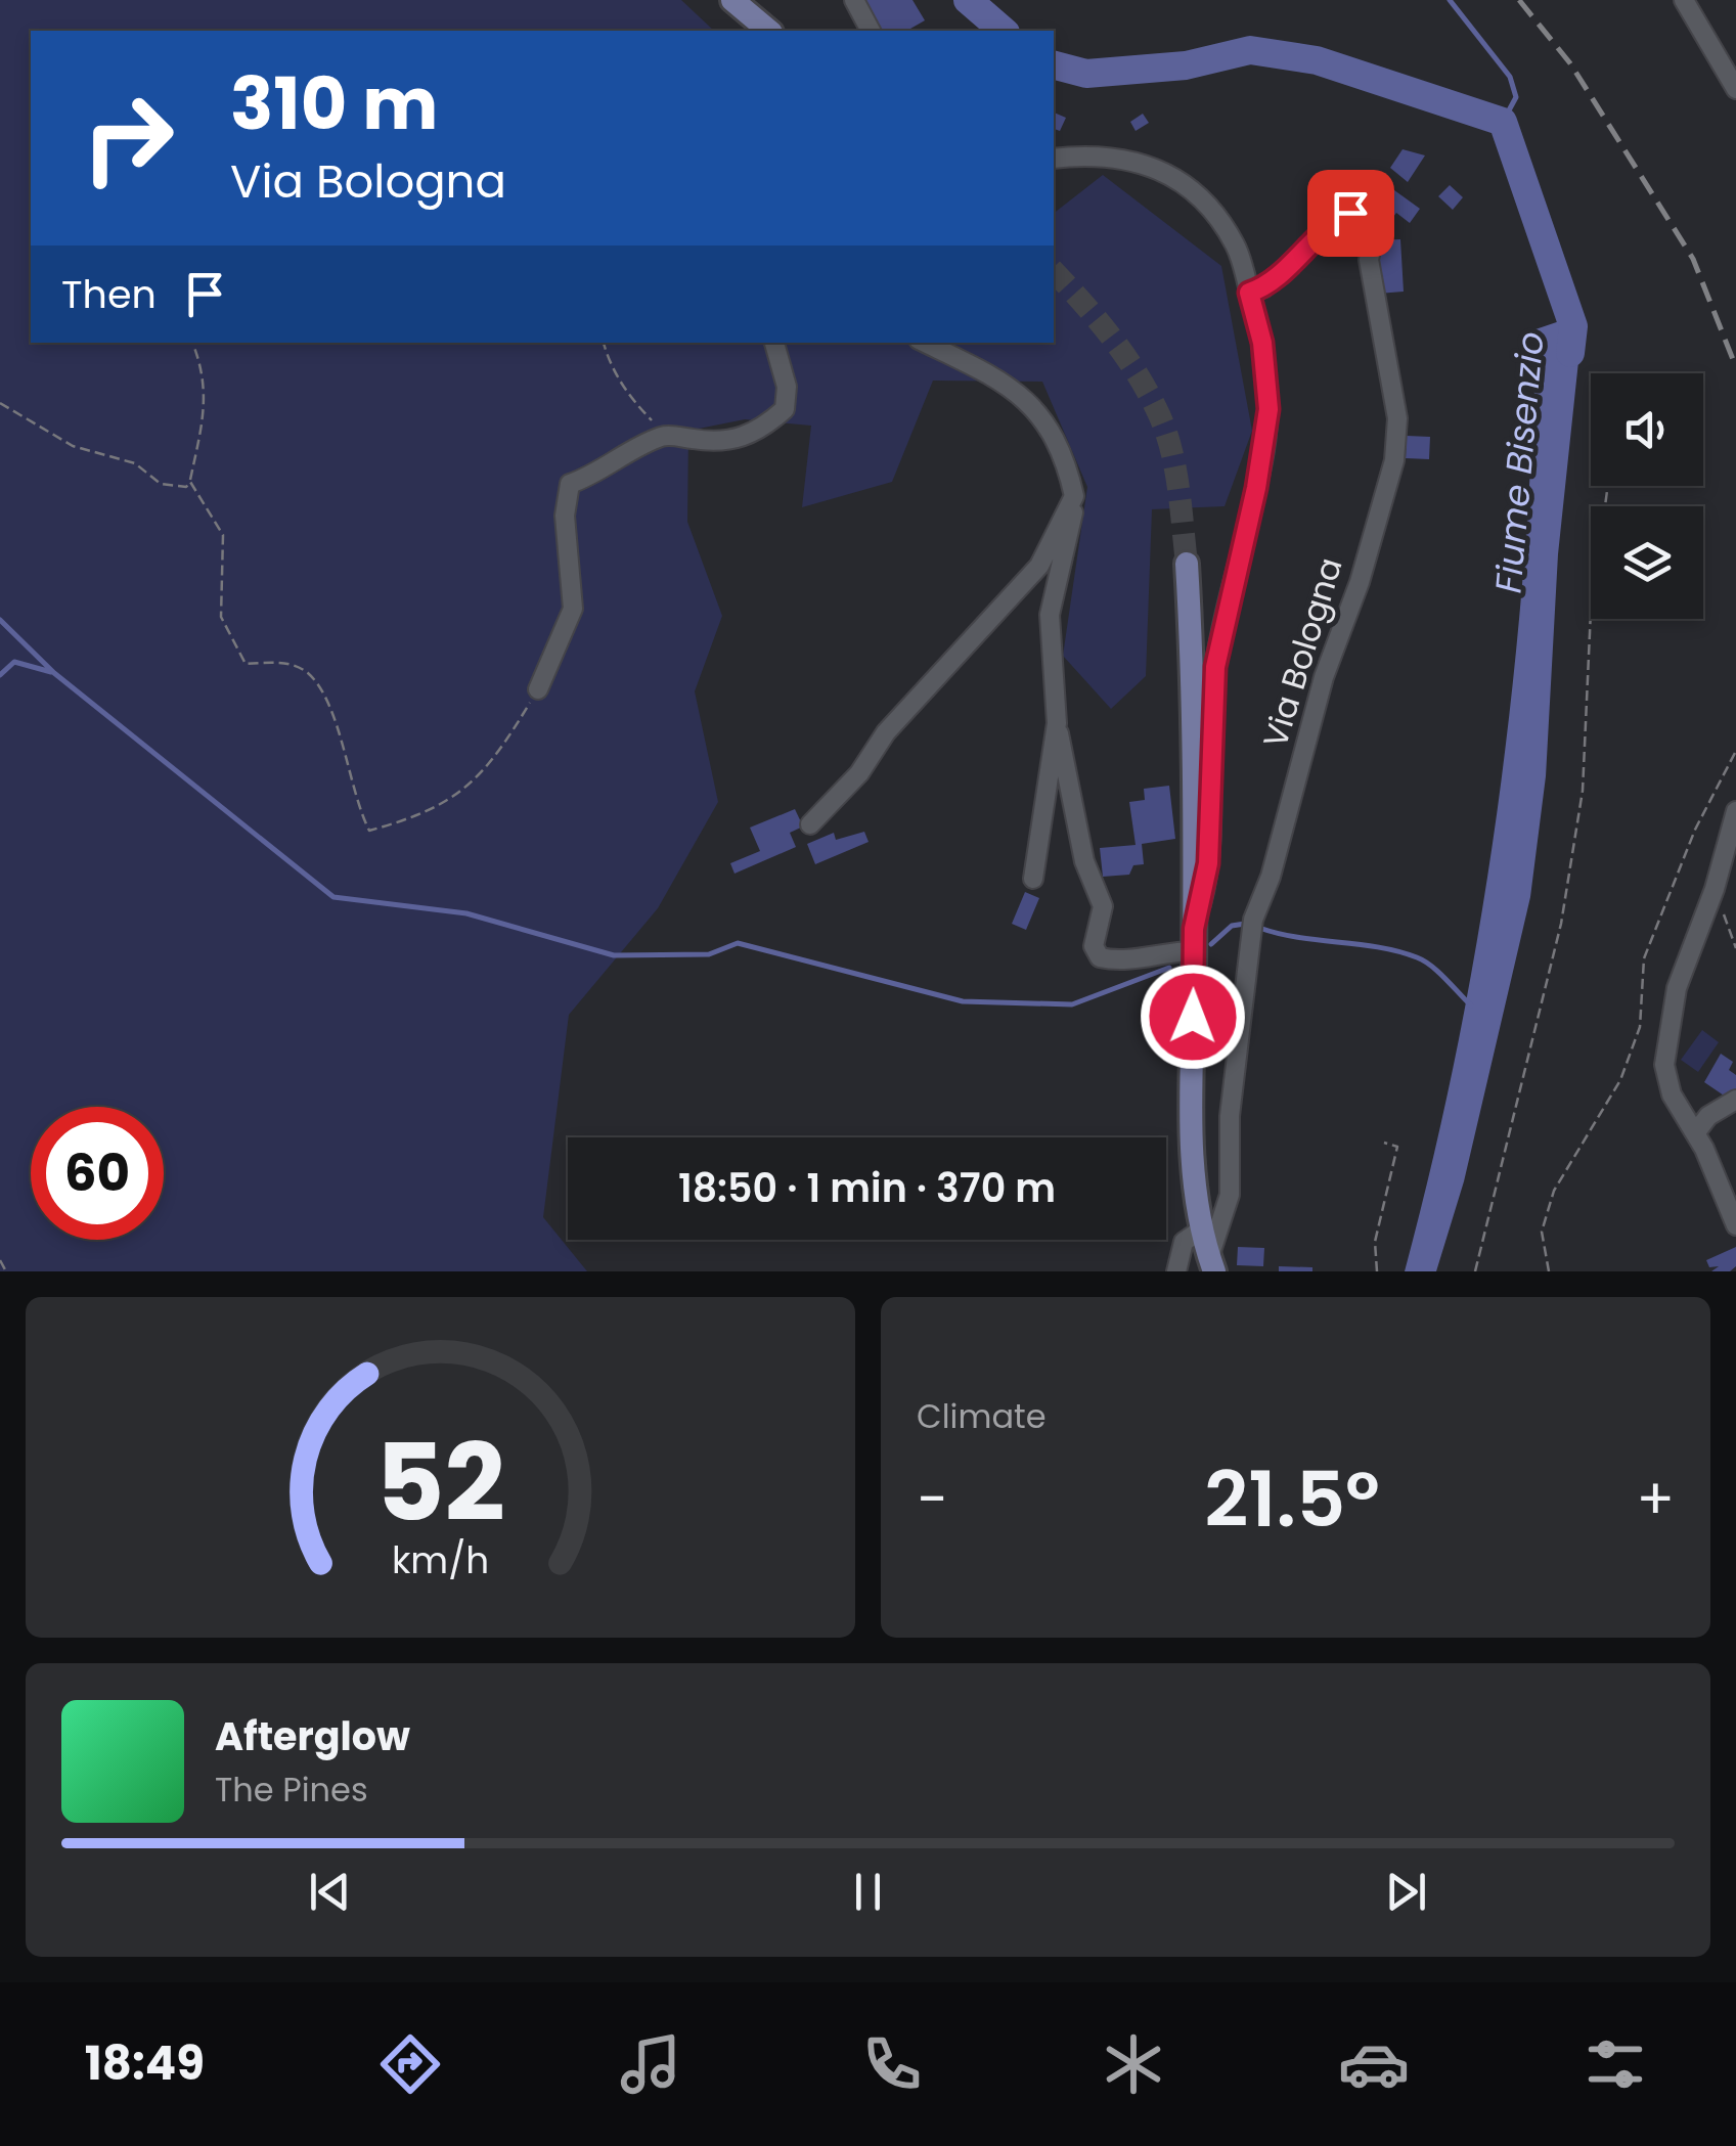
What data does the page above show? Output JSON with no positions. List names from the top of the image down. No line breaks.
{"streets":{"main road":["Via Bologna"]},"water":["Fiume Bisenzio"],"page":{"turn":["310 m","Via Bologna"],"then":"Then","limit":"60","trip":"18:50 · 1 min · 370 m","tile":"Climate","heat":["−","21.5°","+"],"song":["Afterglow","The Pines"],"tabs":"18:49","gauge":["52","km/h"]}}
